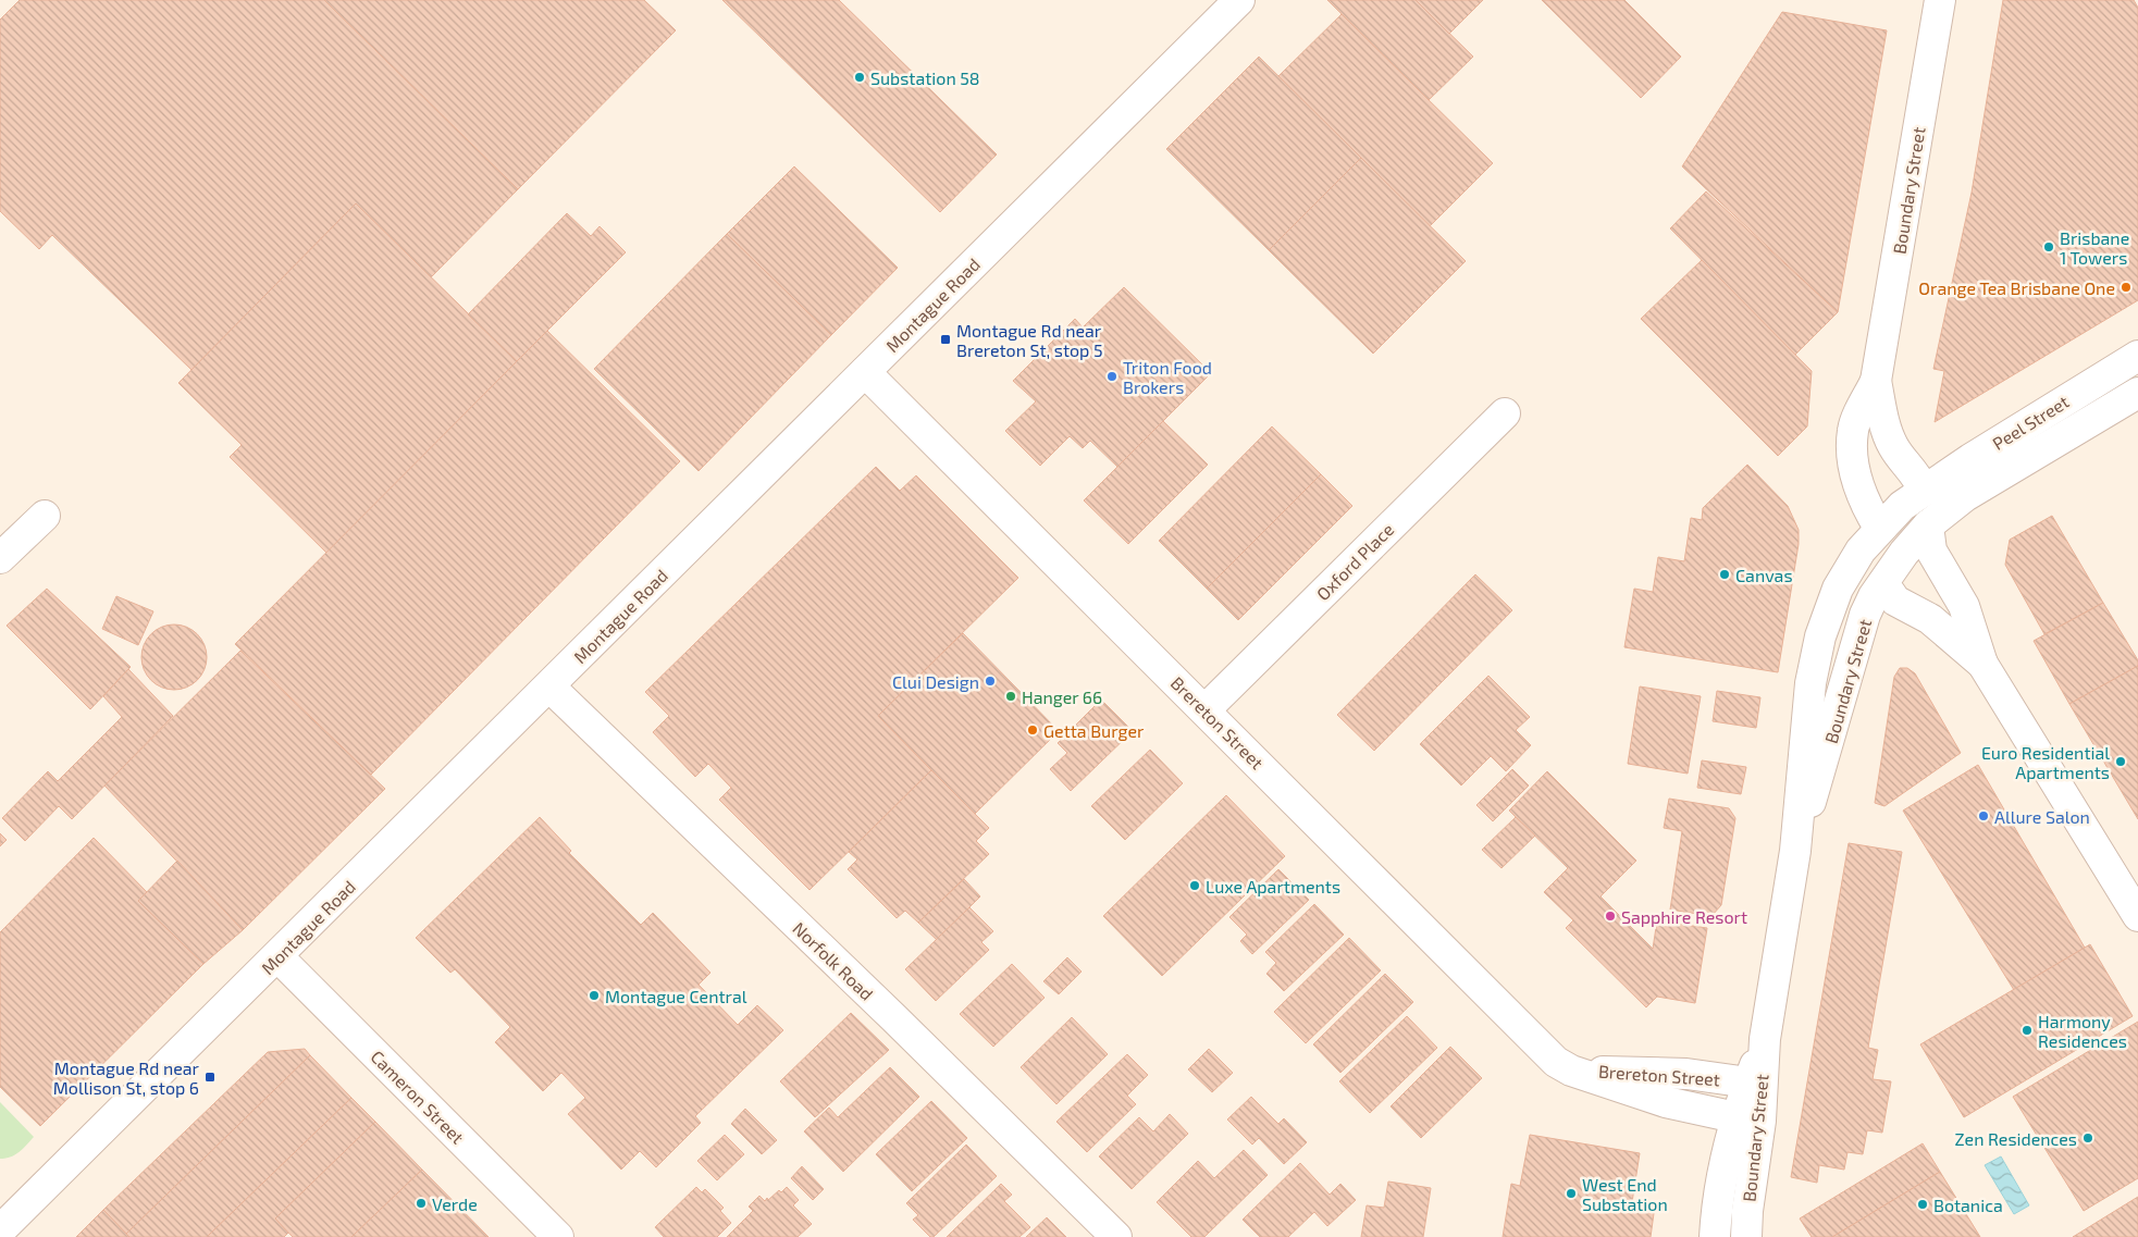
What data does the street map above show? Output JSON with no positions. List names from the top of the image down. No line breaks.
{"streets":{"street":["Boundary Street","Montague Road","Peel Street","Oxford Place","Brereton Street","Norfolk Road","Cameron Street"]},"crossings":[["Boundary Street","Peel Street"],["Boundary Street","Brereton Street"],["Montague Road","Brereton Street"],["Montague Road","Norfolk Road"],["Montague Road","Cameron Street"],["Oxford Place","Brereton Street"]],"places":{"other":["Substation 58","Brisbane 1 Towers","Orange Tea Brisbane One","Triton Food Brokers","Canvas","Clui Design","Hanger 66","Getta Burger","Euro Residential Apartments","Allure Salon","Luxe Apartments","Sapphire Resort","Montague Central","Harmony Residences","Zen Residences","West End Substation","Verde","Botanica"],"transit":["Montague Rd near Brereton St, stop 5","Montague Rd near Mollison St, stop 6"]}}
